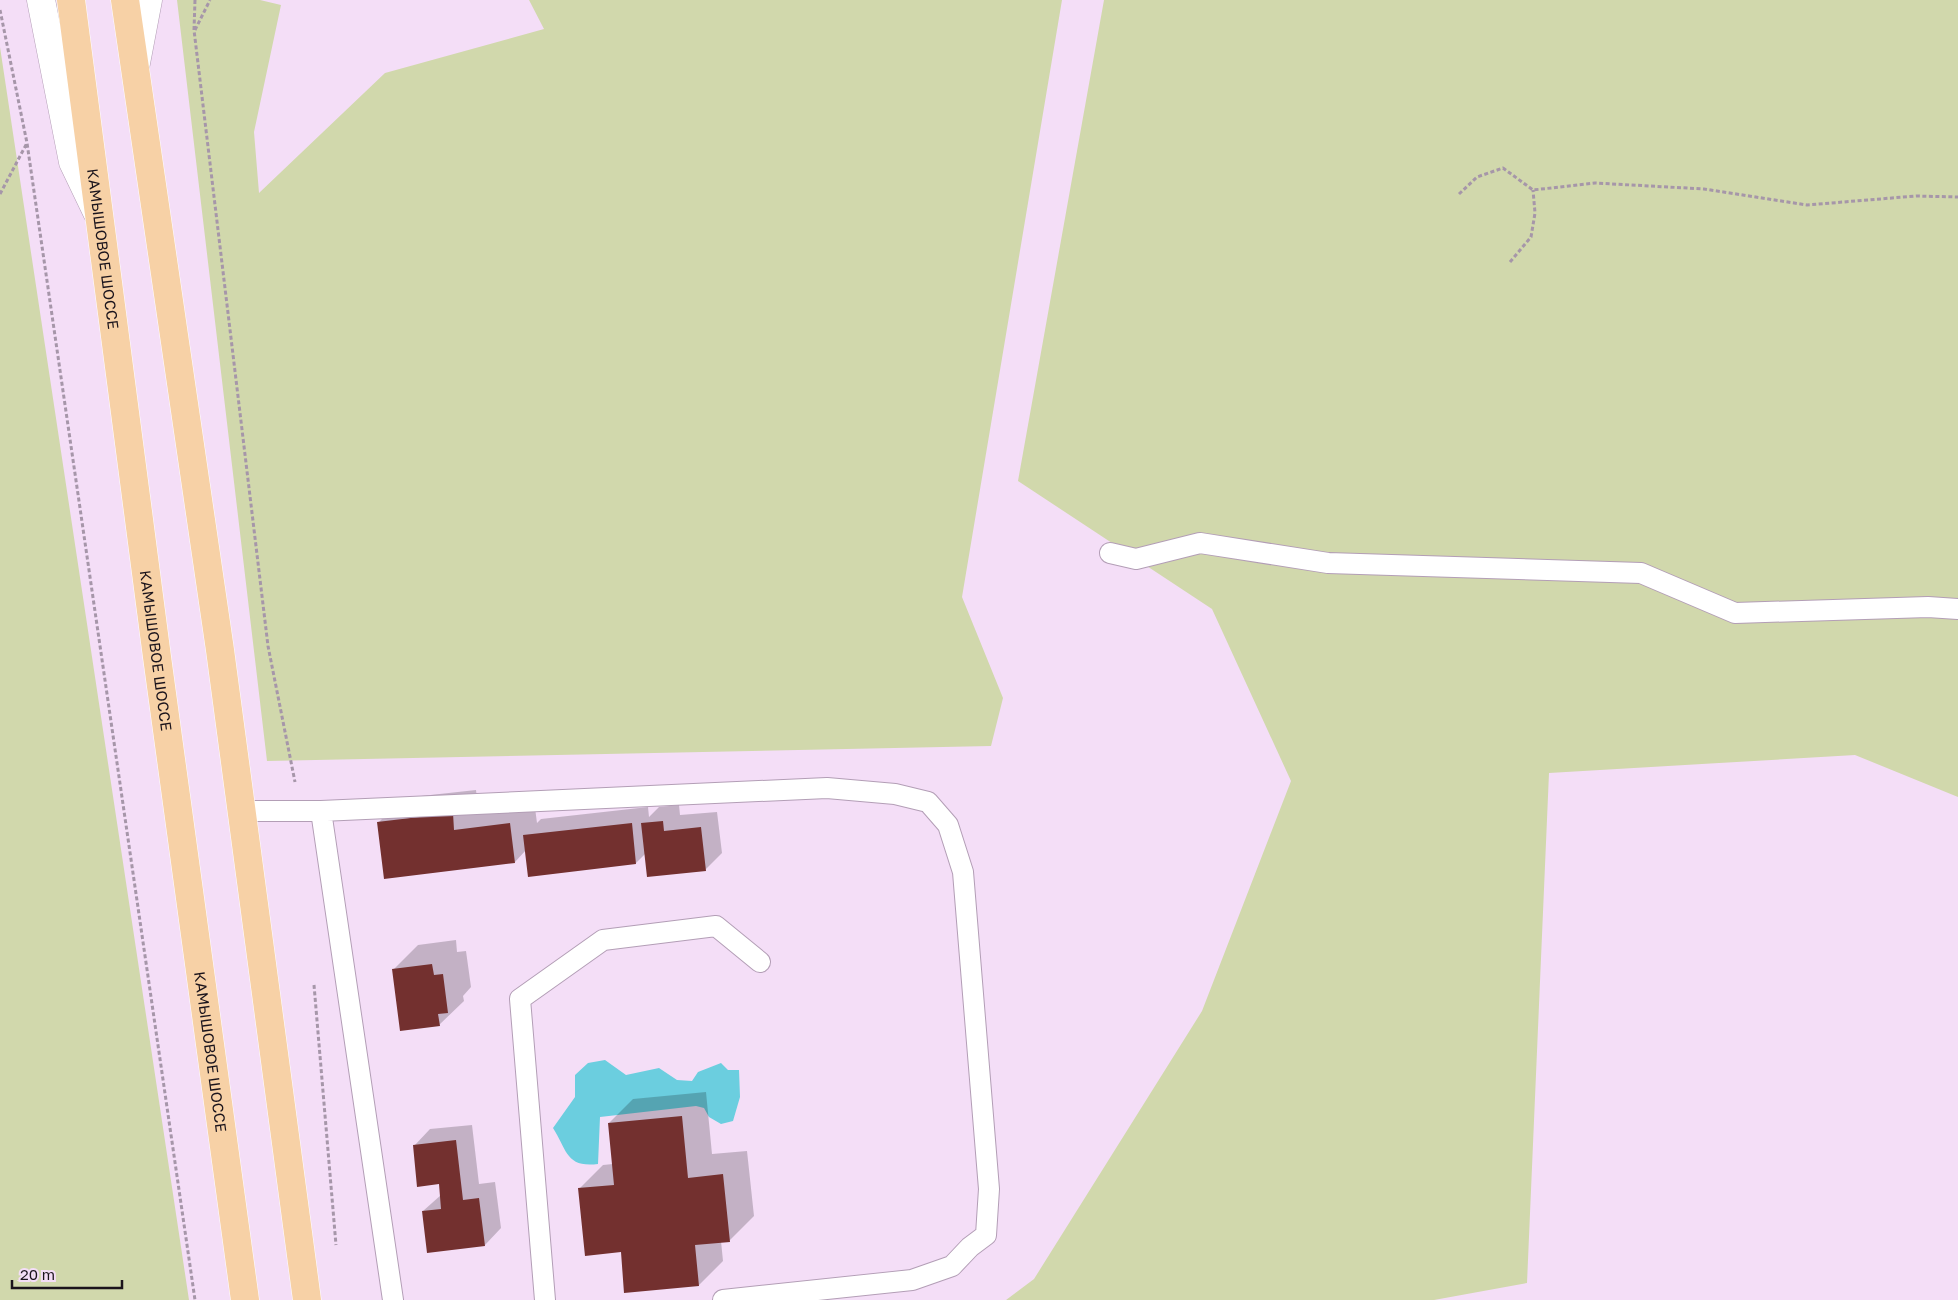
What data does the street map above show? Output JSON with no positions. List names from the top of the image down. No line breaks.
{"streets":{"main road":["КАМЫШОВОЕ ШОССЕ"]},"scale_bar":"20 m"}
